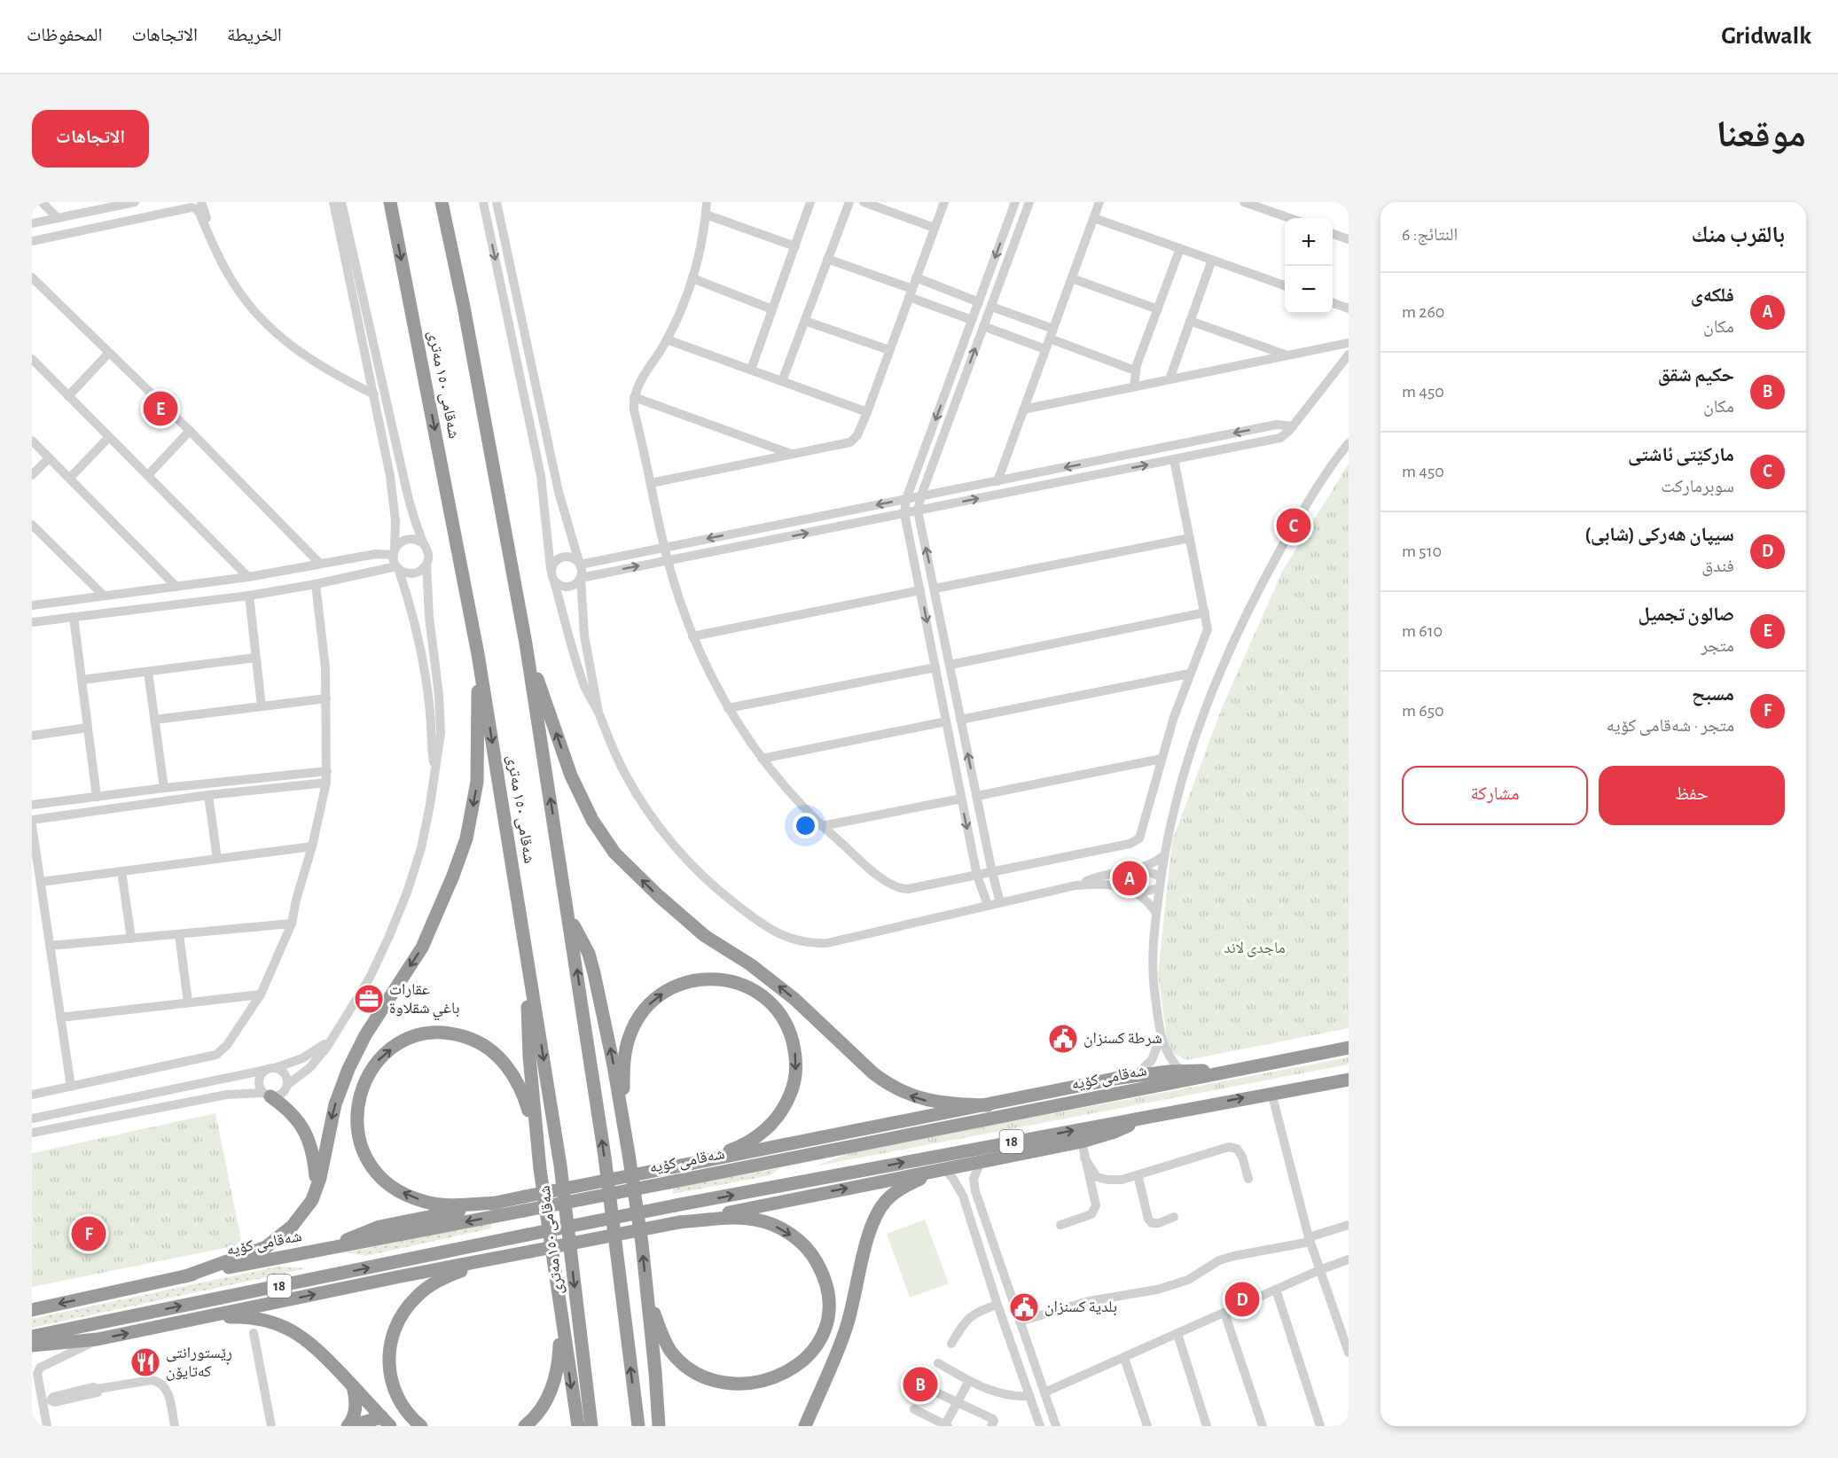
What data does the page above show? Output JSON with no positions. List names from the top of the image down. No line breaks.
{"streets":{"highway":["شەقامی ١٥٠ مەتری","شەقامی کۆیە","18"]},"parks":["ماجدی لاند"],"places":{"office":["عقارات باغي شقلاوة"],"public building":["شرطة كسنزان","بلدية كسنزان"],"restaurant":["ڕێستورانتی کەتایۆن"]},"page":{"header":"Gridwalk","nav":["الخريطة","الاتجاهات","المحفوظات"],"title":"موقعنا","buttons":["الاتجاهات",["حفظ","مشاركة"]],"heading":["بالقرب منك","النتائج: 6"],"map_buttons":["+","−"],"list":[{"mark":"A","name":"فلکەی","note":"مكان","value":"260 m"},{"mark":"B","name":"حكيم شقق","note":"مكان","value":"450 m"},{"mark":"C","name":"مارکێتی ئاشتی","note":"سوبرماركت","value":"450 m"},{"mark":"D","name":"سیپان هەرکی (شابی)","note":"فندق","value":"510 m"},{"mark":"E","name":"صالون تجميل","note":"متجر","value":"610 m"},{"mark":"F","name":"مسبح","note":"متجر · شەقامی کۆیە","value":"650 m"}],"pins":["E","C","A","F","D","B"]}}
